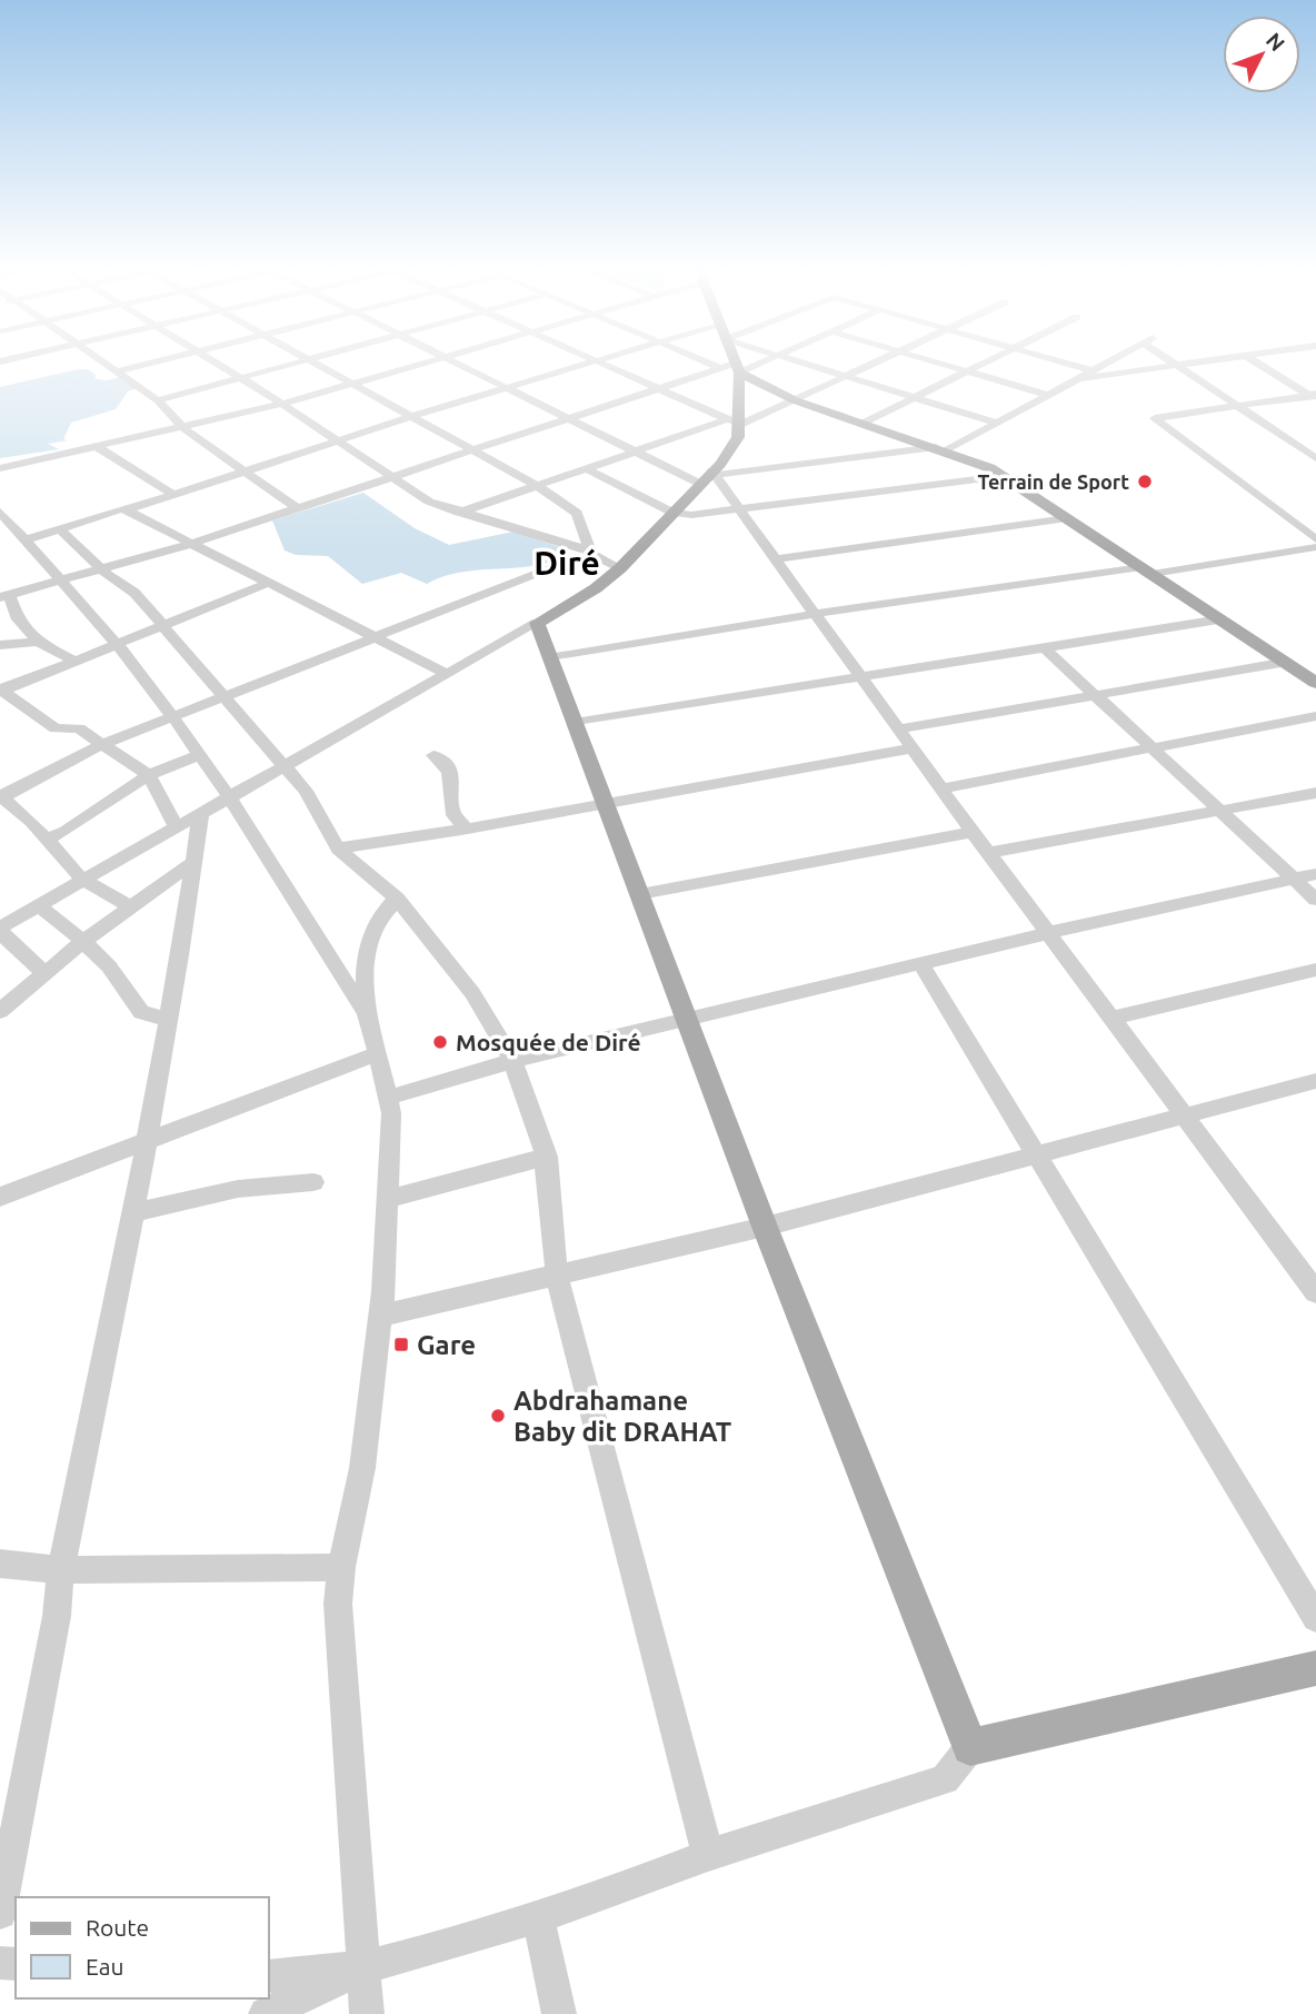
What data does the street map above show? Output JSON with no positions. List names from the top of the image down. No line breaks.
{"districts":["Diré"],"places":{"other":["Terrain de Sport","Mosquée de Diré","Abdrahamane Baby dit DRAHAT"],"transit":["Gare"]},"legend":["Route","Eau"],"north":"top right"}
